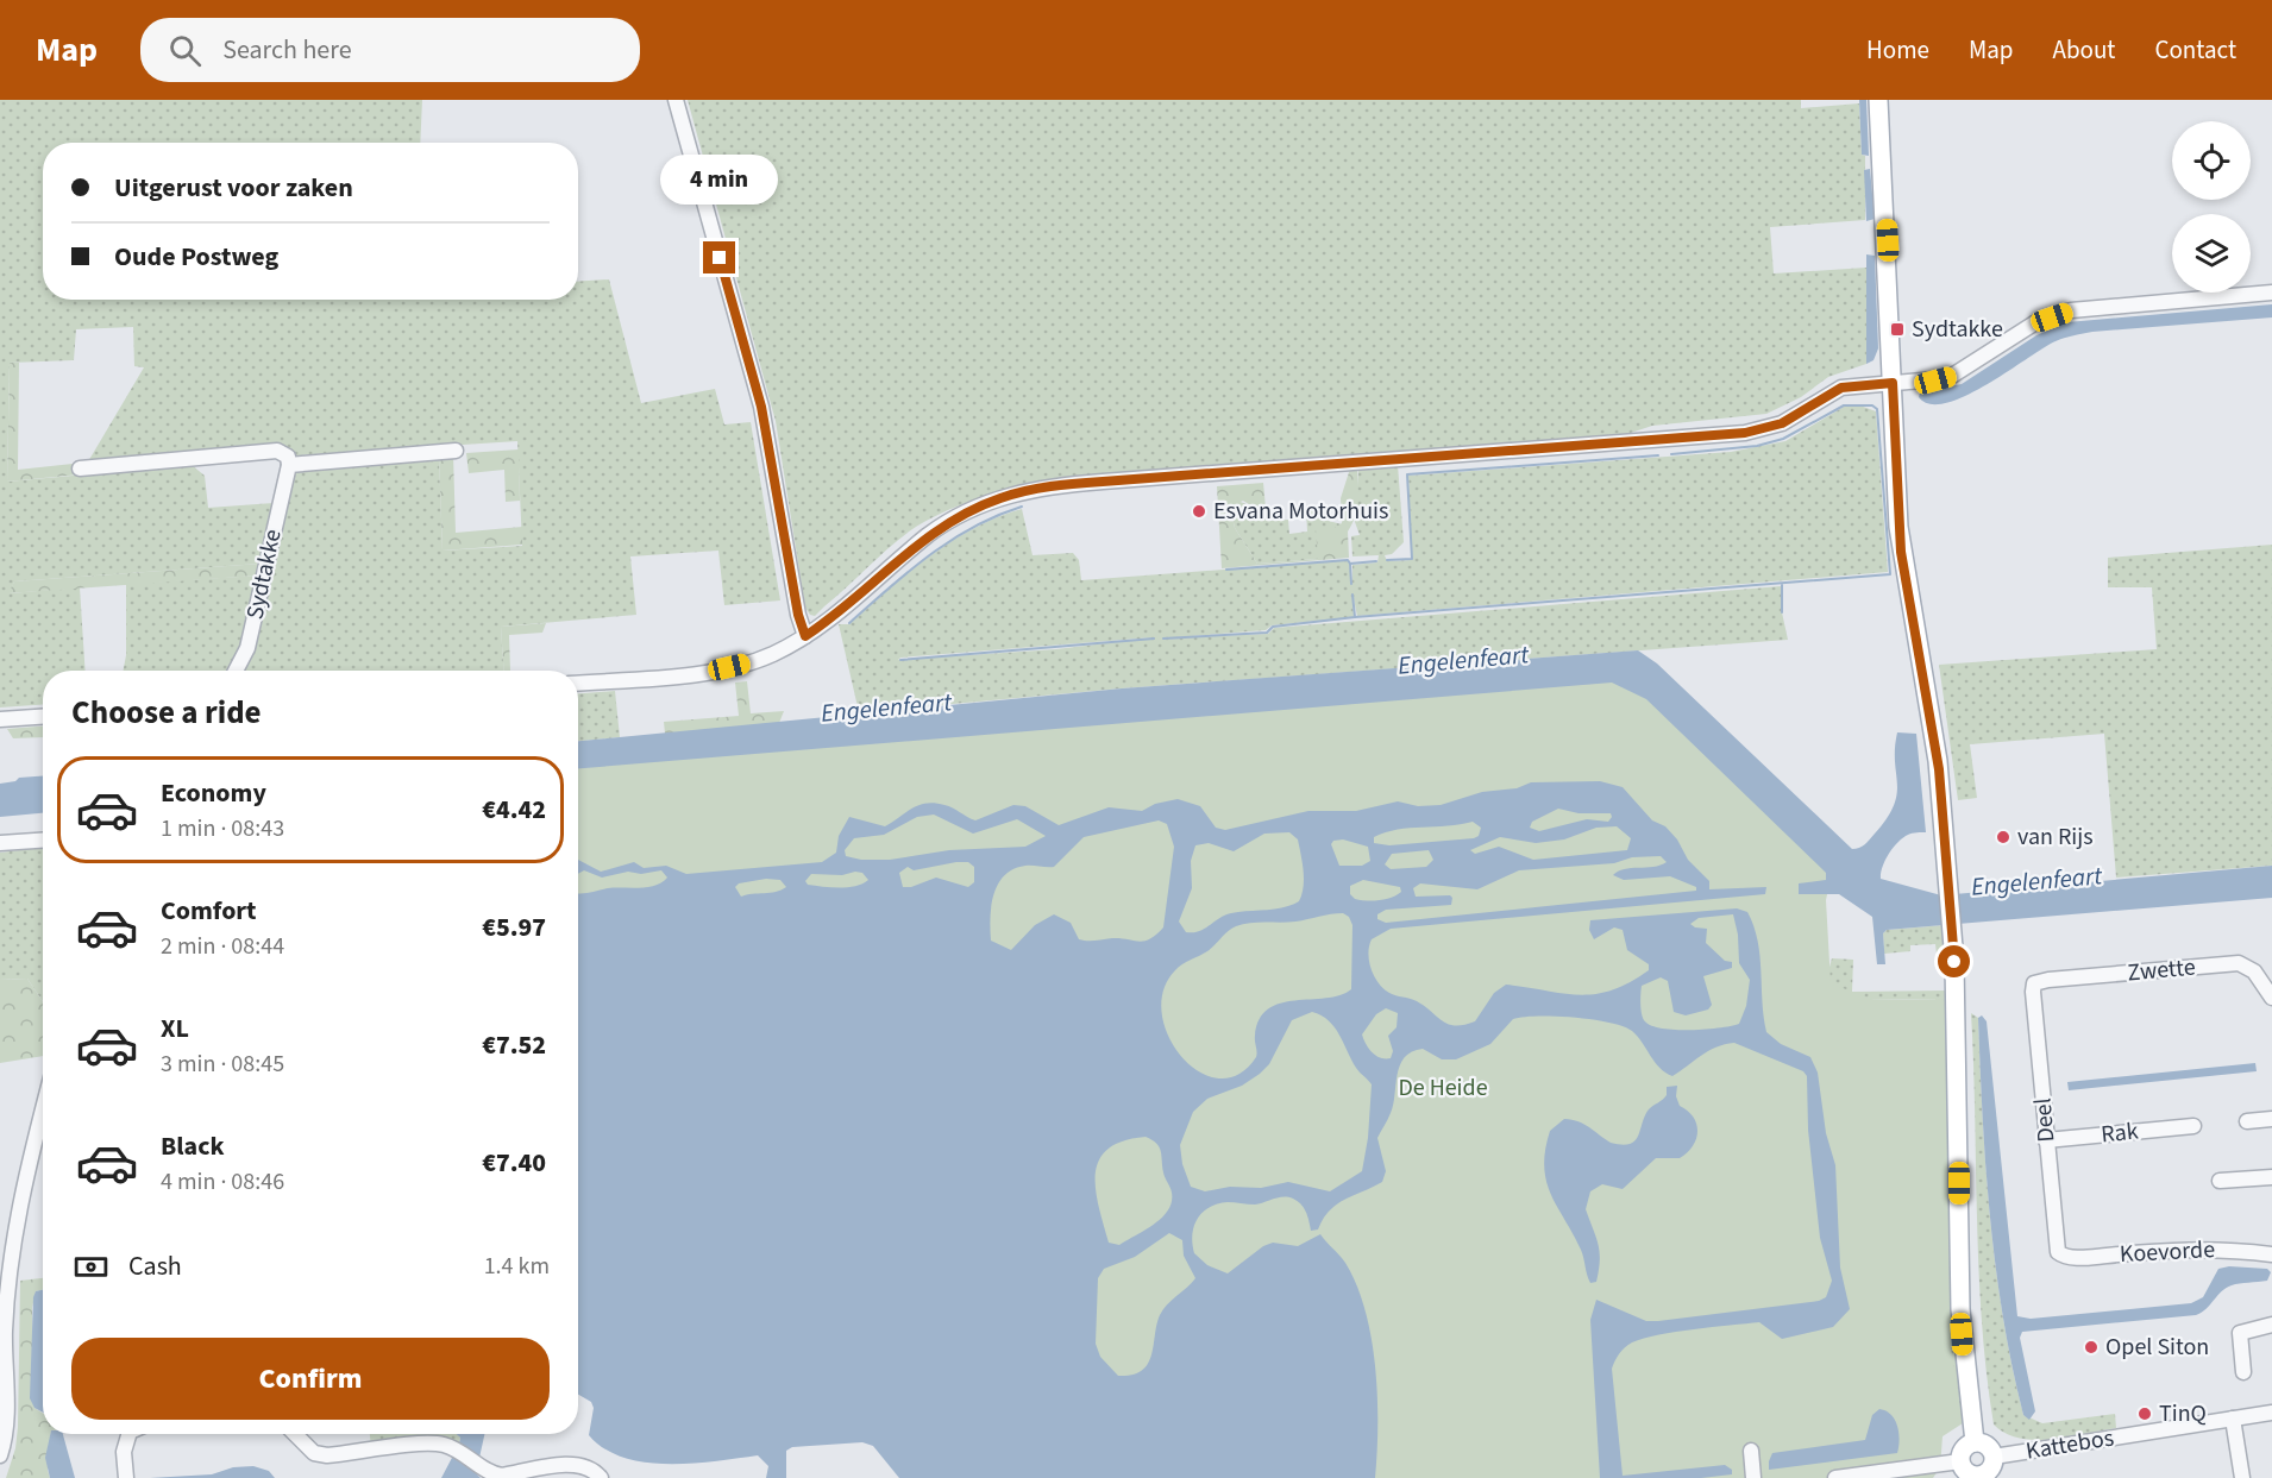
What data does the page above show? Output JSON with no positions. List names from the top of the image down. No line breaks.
{"streets":{"street":["Sydtakke","Zwette","Deel","Rak","Koevorde","Kattebos"]},"crossings":[["Zwette","Deel"],["Deel","Rak"],["Deel","Koevorde"]],"water":["Engelenfeart"],"parks":["De Heide"],"places":{"transit":["Sydtakke"],"other":["Esvana Motorhuis","van Rijs","Opel Siton","TinQ"]},"page":{"header":"Map","search":"Search here","nav":["Home","Map","About","Contact"],"banner":["Uitgerust voor zaken","Oude Postweg"],"bubble":"4 min","heading":"Choose a ride","list":[{"name":"Economy","note":"1 min · 08:43","value":"€4.42"},{"name":"Comfort","note":"2 min · 08:44","value":"€5.97"},{"name":"XL","note":"3 min · 08:45","value":"€7.52"},{"name":"Black","note":"4 min · 08:46","value":"€7.40"}],"pay":["Cash","1.4 km"],"buttons":"Confirm"}}
